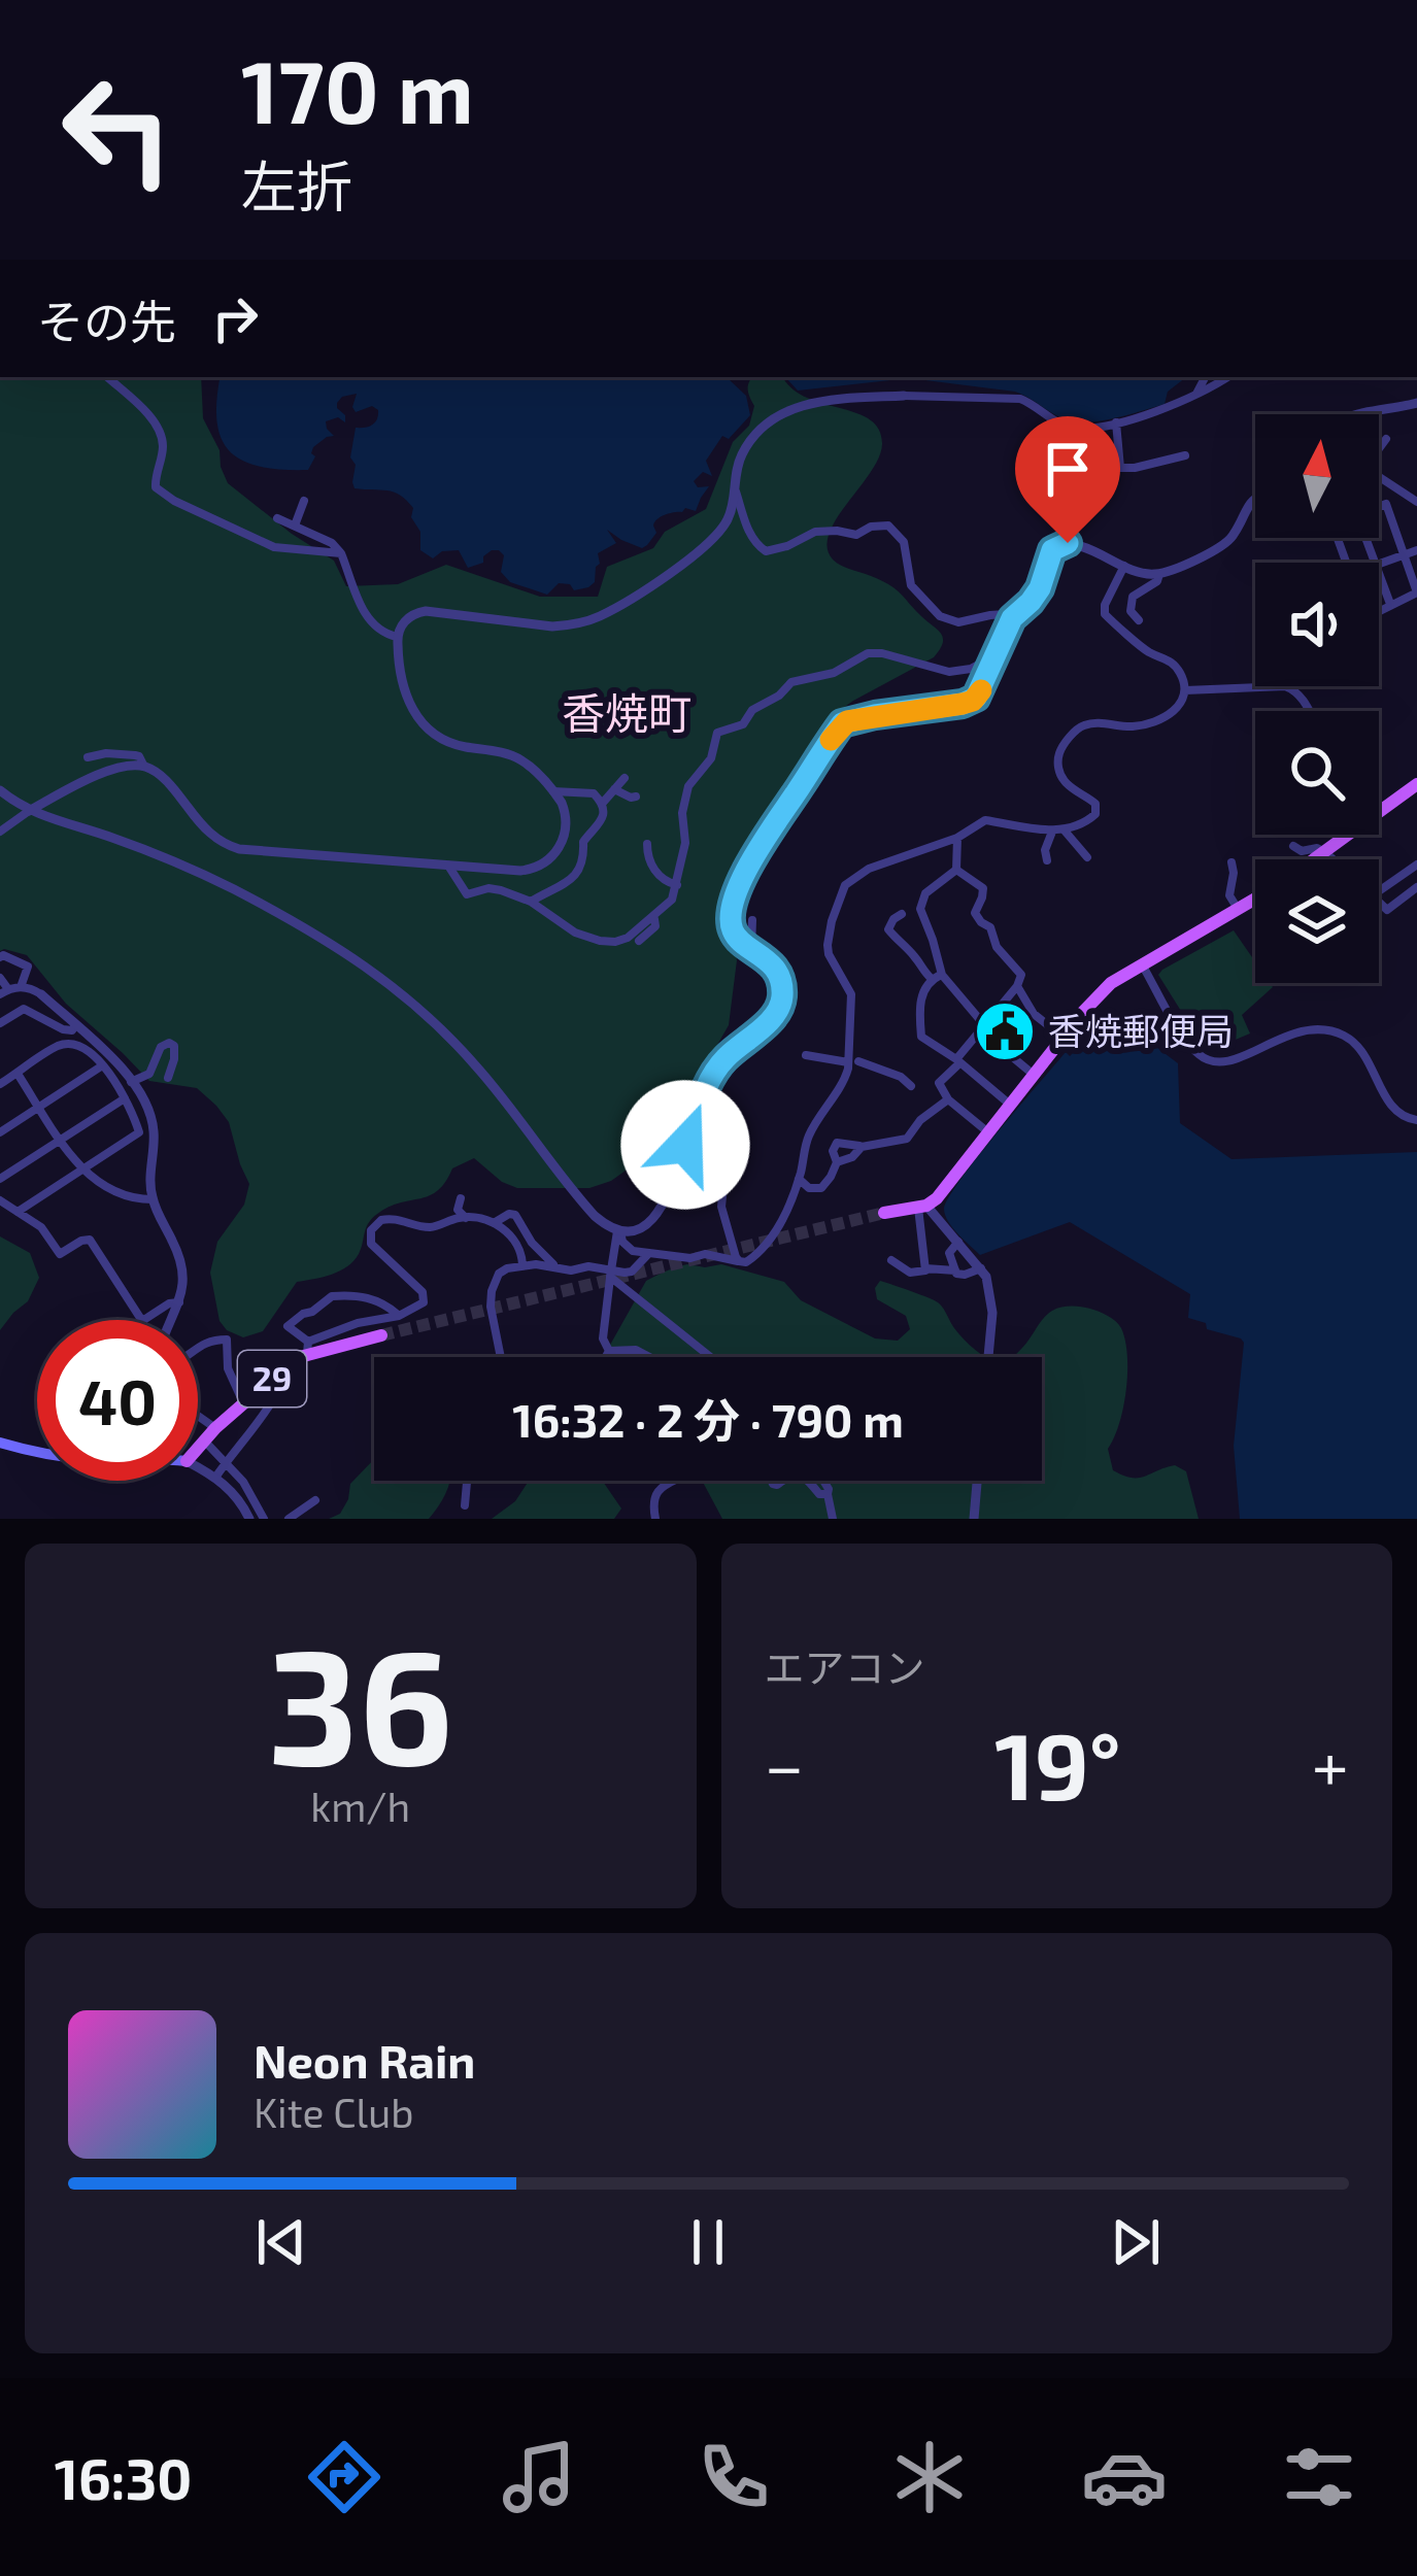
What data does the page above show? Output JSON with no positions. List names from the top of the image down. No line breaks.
{"streets":{"main road":["29"]},"districts":["香焼町"],"places":{"public building":["香焼郵便局"]},"north":"top","page":{"turn":["170 m","左折"],"then":"その先","limit":"40","trip":"16:32 · 2 分 · 790 m","tile":[["36","km/h"],"エアコン"],"heat":["−","19°","+"],"song":["Neon Rain","Kite Club"],"tabs":"16:30"}}
